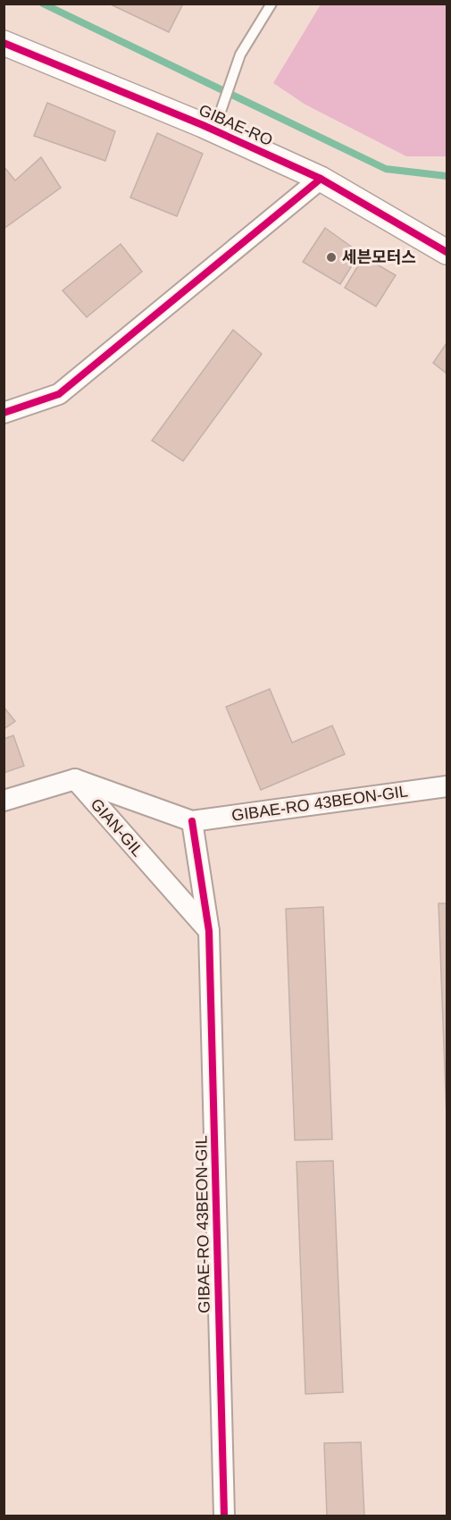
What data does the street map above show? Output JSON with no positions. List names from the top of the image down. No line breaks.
{"streets":{"street":["GIBAE-RO","GIBAE-RO 43BEON-GIL","GIAN-GIL"]},"crossings":[["GIBAE-RO 43BEON-GIL","GIAN-GIL"]],"places":["세븐모터스"]}
